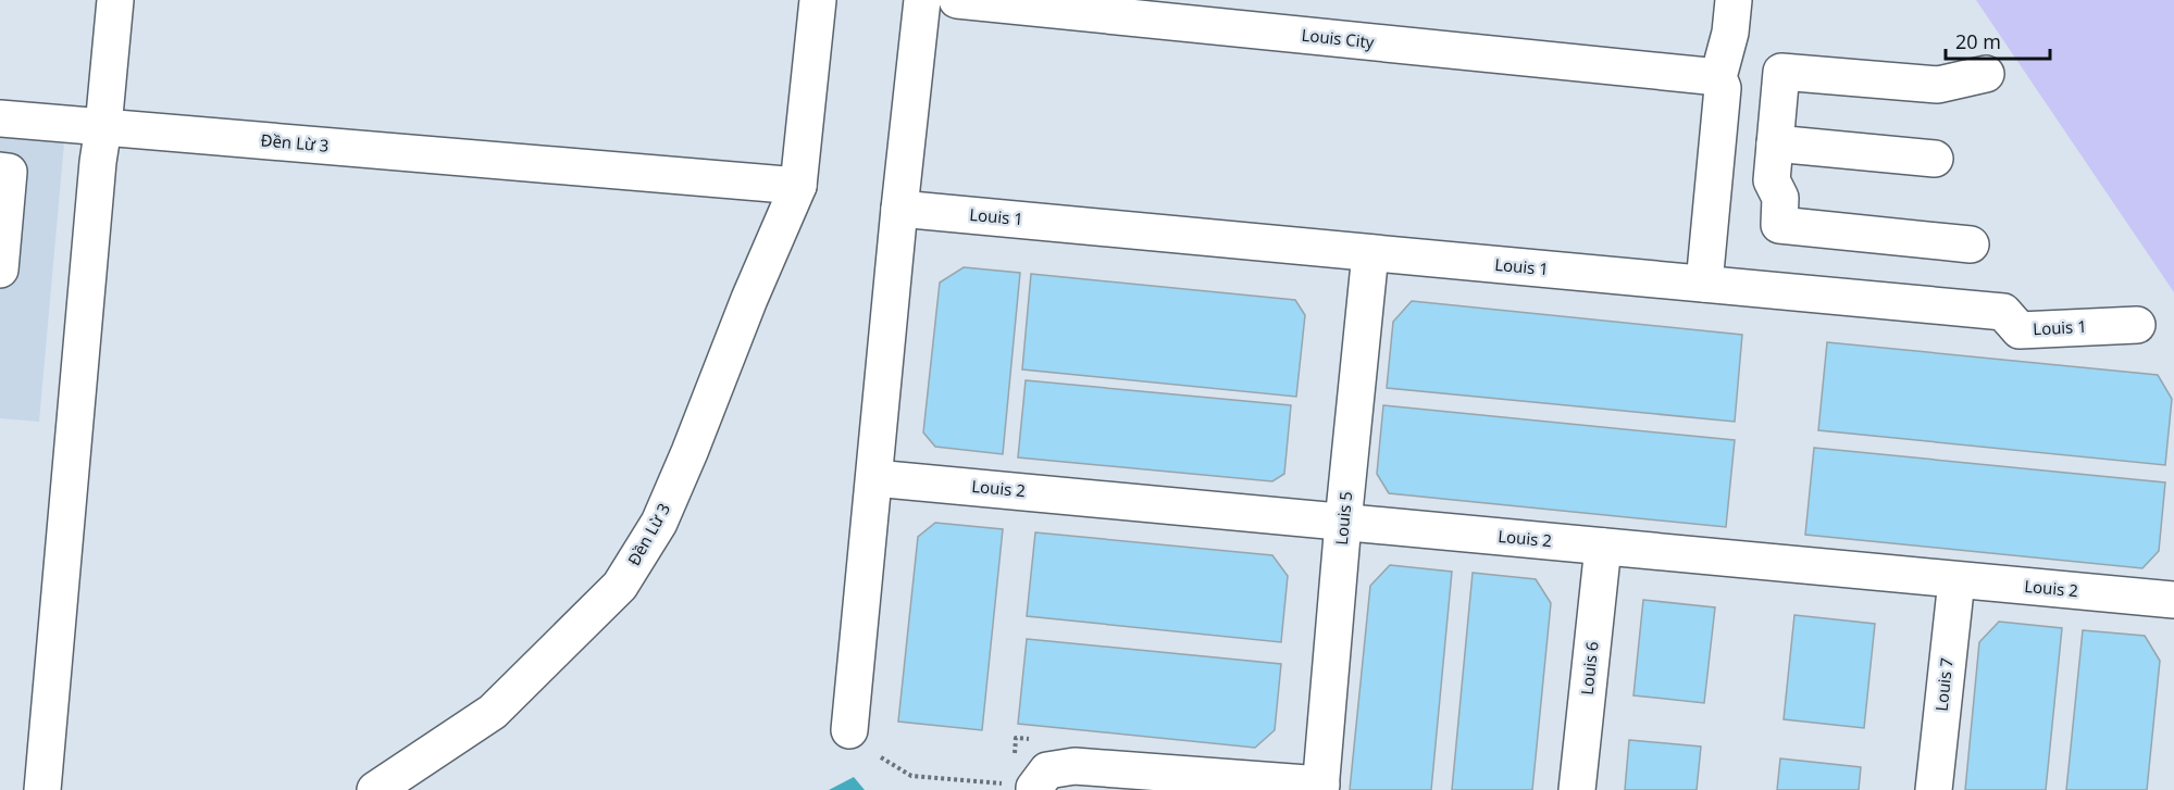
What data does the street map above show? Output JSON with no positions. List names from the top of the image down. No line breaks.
{"streets":{"street":["Louis City","Đền Lừ 3","Louis 1","Louis 2","Louis 5","Louis 6","Louis 7"]},"crossings":[["Louis 1","Louis 5"],["Louis 2","Louis 5"],["Louis 2","Louis 6"],["Louis 2","Louis 7"]],"scale_bar":"20 m"}
